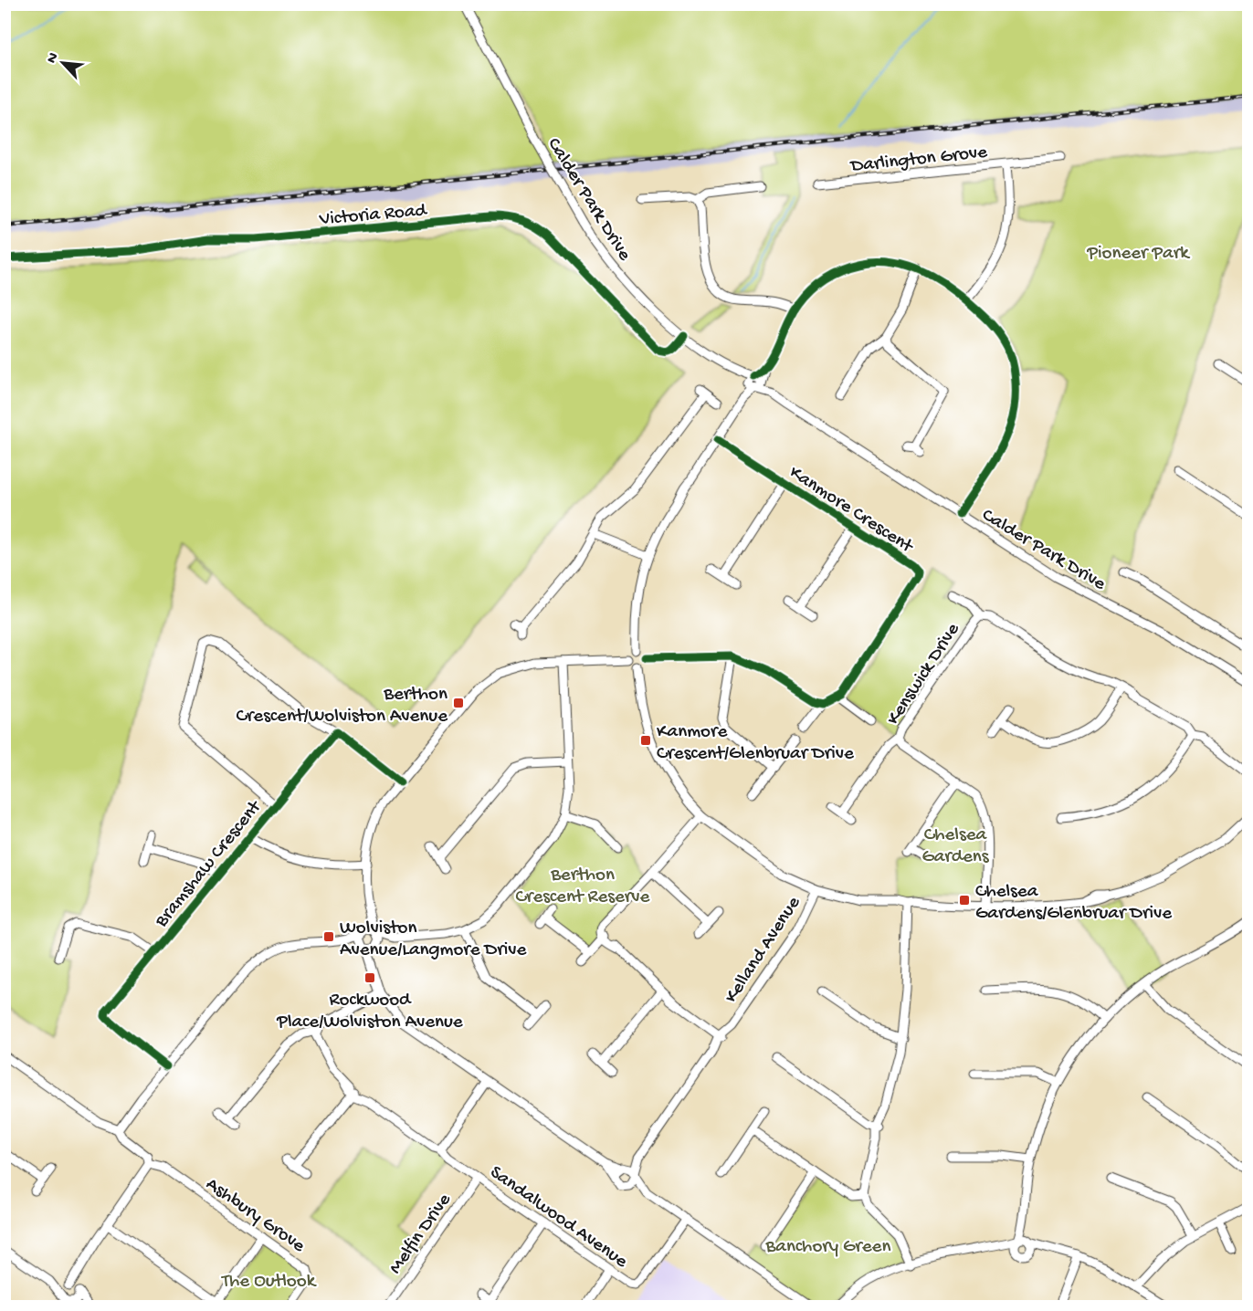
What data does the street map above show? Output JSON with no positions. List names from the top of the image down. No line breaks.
{"streets":{"street":["Darlington Grove","Calder Park Drive","Victoria Road","Kanmore Crescent","Kenswick Drive","Bramshaw Crescent","Kelland Avenue","Ashbury Grove","Sandalwood Avenue","Melfin Drive"]},"crossings":[["Calder Park Drive","Victoria Road"],["Sandalwood Avenue","Melfin Drive"]],"parks":["Pioneer Park","Chelsea Gardens","Berthon Crescent Reserve","Banchory Green","The Outlook"],"places":{"transit":["Berthon Crescent/Wolviston Avenue","Kanmore Crescent/Glenbruar Drive","Chelsea Gardens/Glenbruar Drive","Wolviston Avenue/Langmore Drive","Rockwood Place/Wolviston Avenue"]},"north":"top left"}
